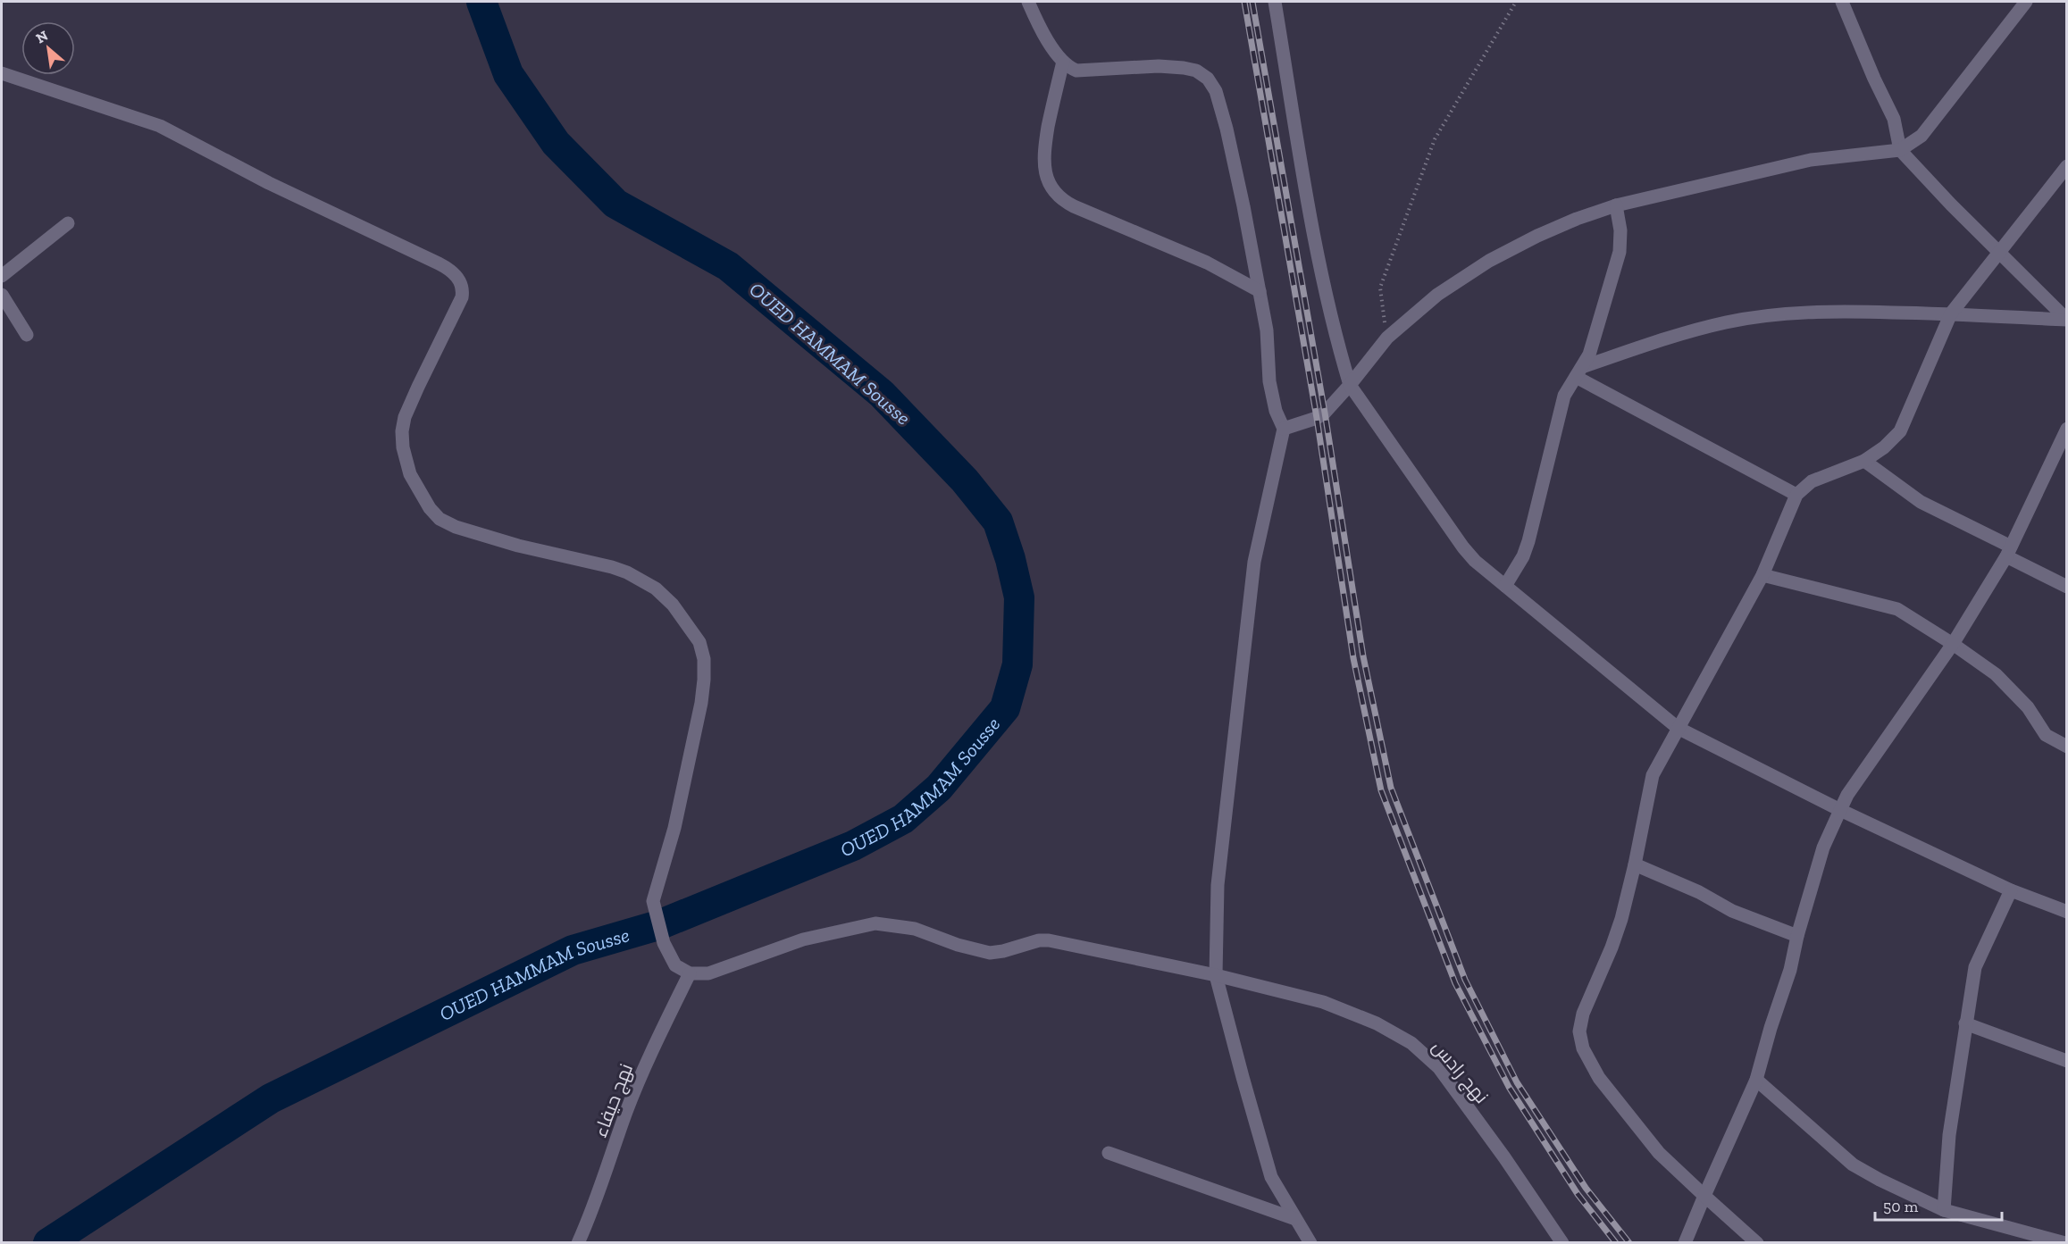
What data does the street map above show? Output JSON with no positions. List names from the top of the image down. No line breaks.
{"streets":{"street":["نهج رادس","نهج حيفاء"]},"crossings":[["نهج رادس","نهج حيفاء"]],"water":["OUED HAMMAM Sousse"],"scale_bar":"50 m","north":"top left"}
